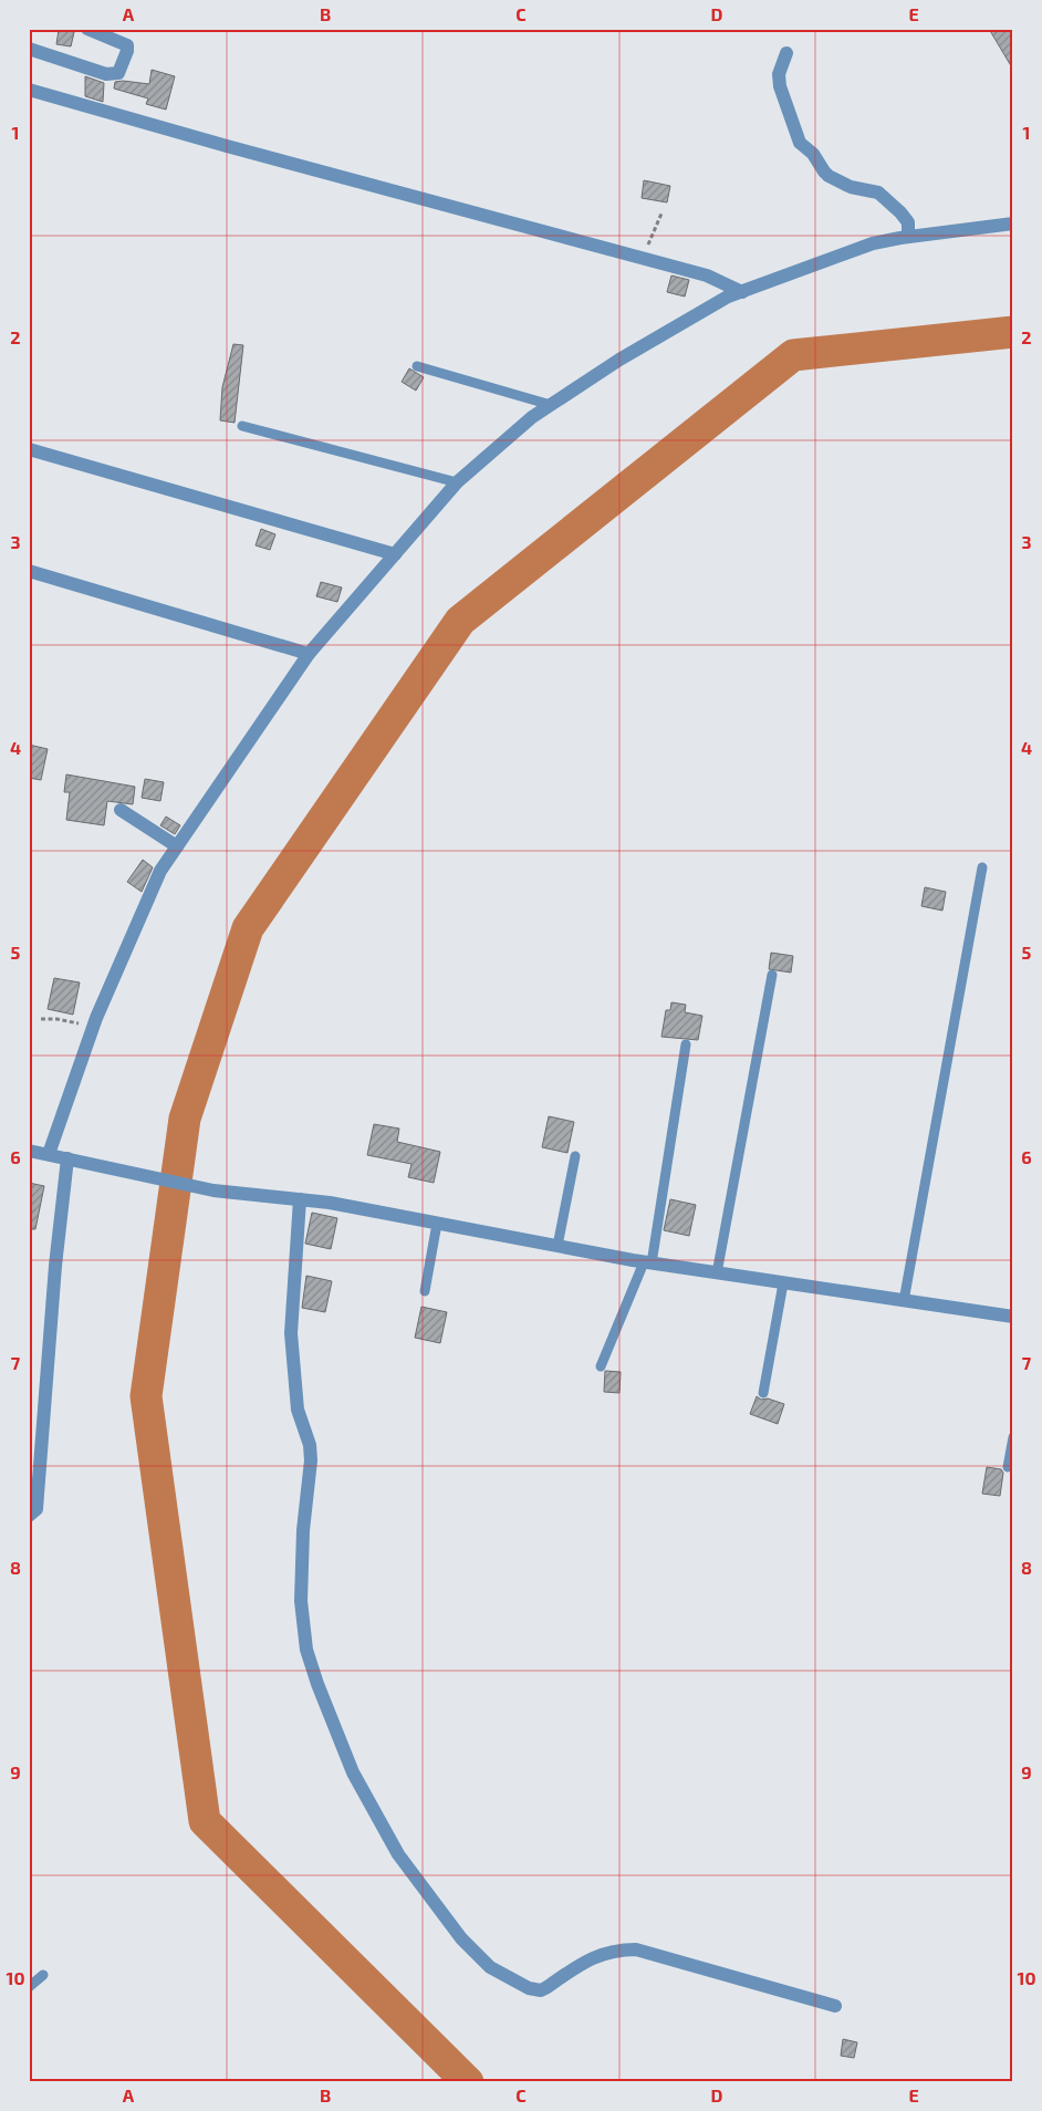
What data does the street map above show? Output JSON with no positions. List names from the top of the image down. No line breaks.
{"grid":{"columns":["A","B","C","D","E"],"rows":["1","2","3","4","5","6","7","8","9","10"]}}
